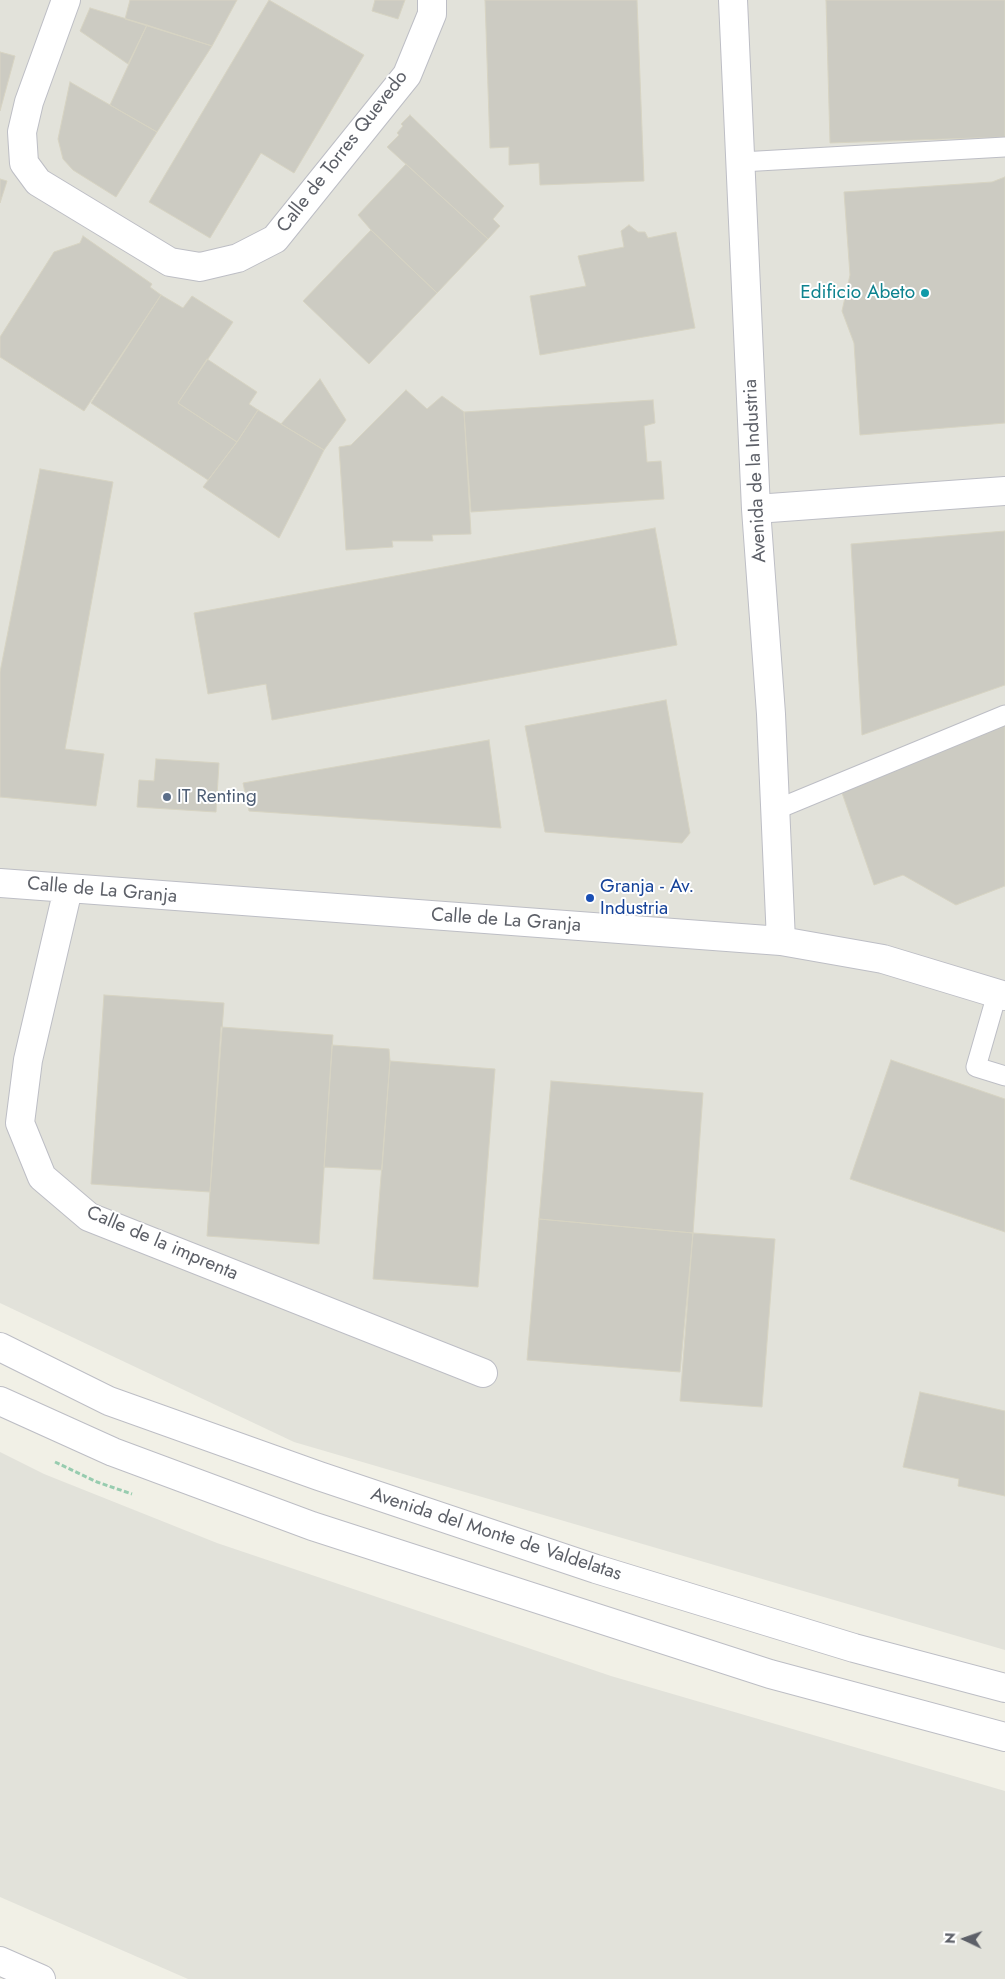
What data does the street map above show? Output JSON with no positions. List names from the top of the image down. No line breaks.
{"streets":{"street":["Calle de Torres Quevedo","Avenida de la Industria","Calle de La Granja","Calle de la imprenta","Avenida del Monte de Valdelatas"]},"crossings":[["Avenida de la Industria","Calle de La Granja"],["Calle de La Granja","Calle de la imprenta"]],"places":["Edificio Abeto","IT Renting","Granja - Av. Industria"],"north":"left"}
